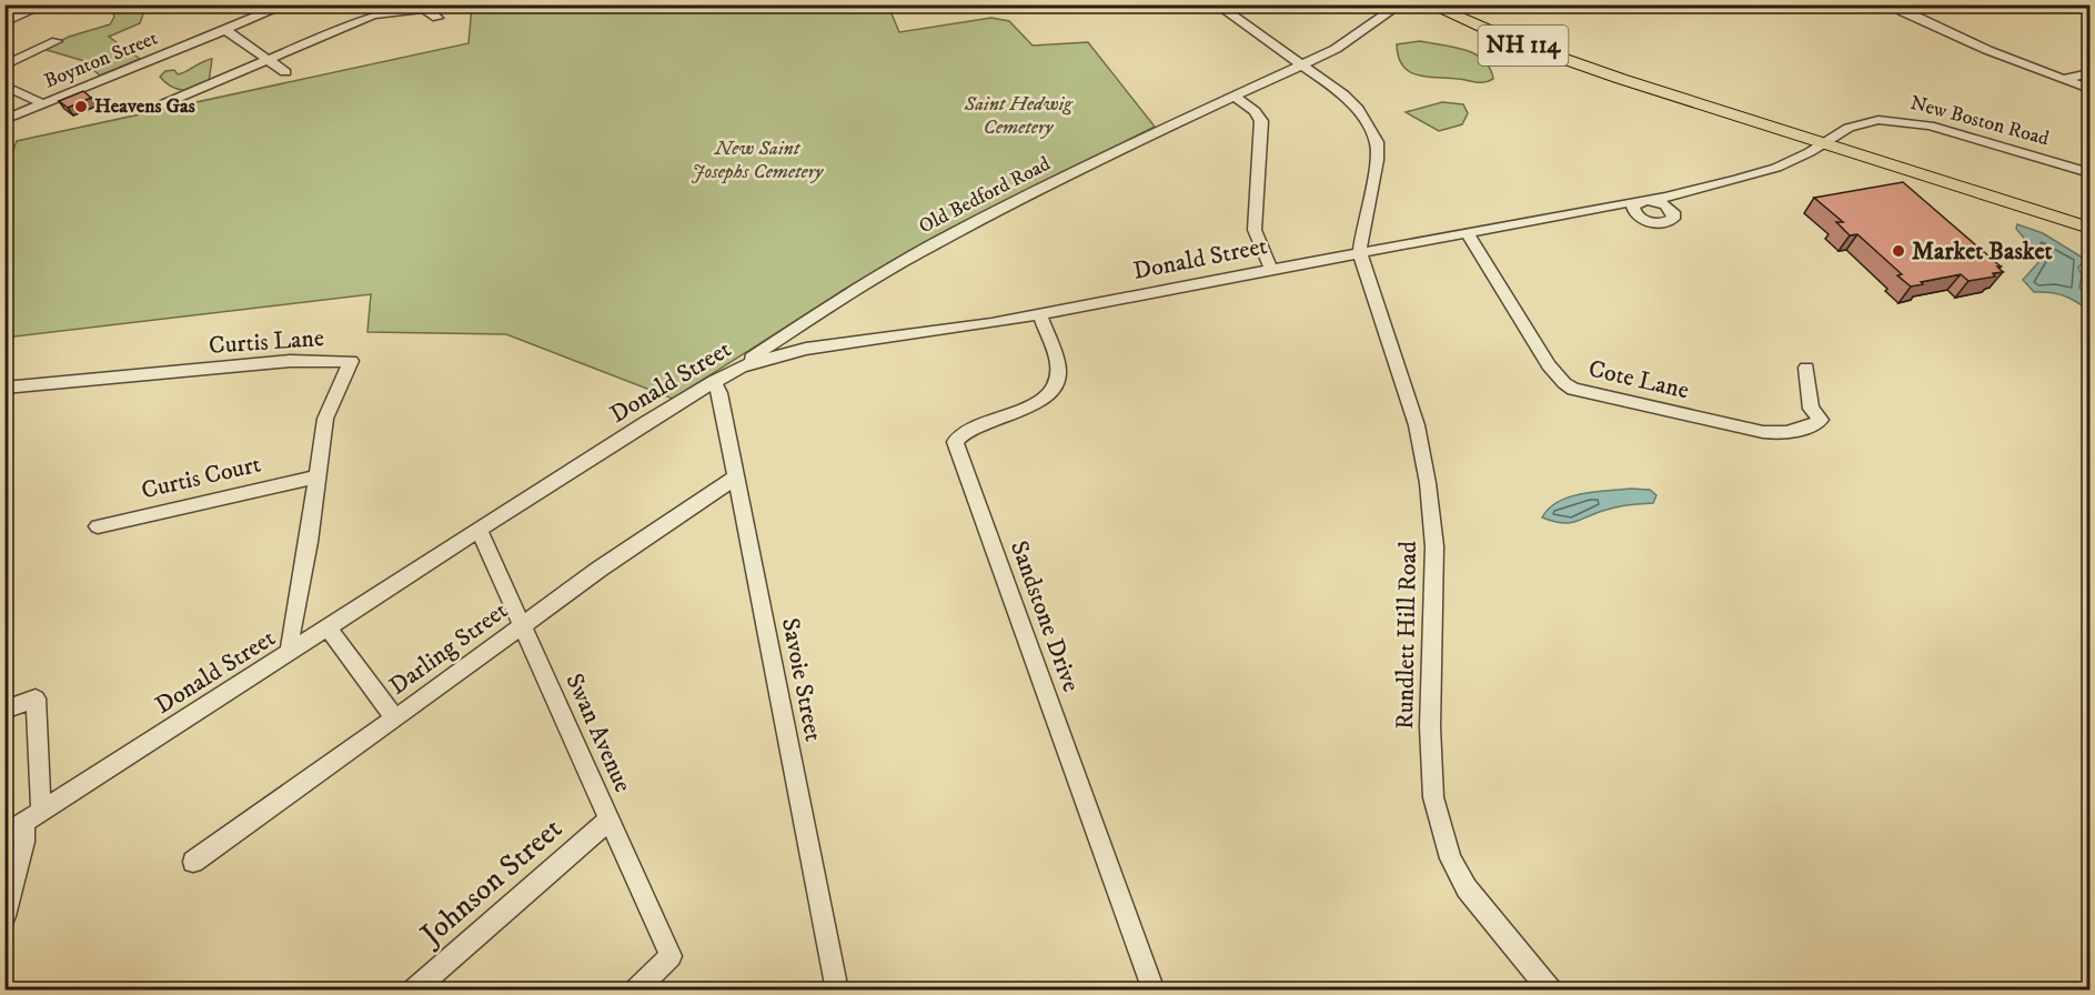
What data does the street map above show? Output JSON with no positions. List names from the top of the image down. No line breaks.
{"streets":{"main road":["NH 114"],"street":["Boynton Street","New Boston Road","Old Bedford Road","Donald Street","Curtis Lane","Cote Lane","Curtis Court","Sandstone Drive","Rundlett Hill Road","Darling Street","Savoie Street","Swan Avenue","Johnson Street"]},"crossings":[["NH 114","New Boston Road"],["NH 114","Donald Street"],["New Boston Road","Donald Street"],["Old Bedford Road","Donald Street"],["Donald Street","Curtis Lane"],["Donald Street","Cote Lane"],["Donald Street","Sandstone Drive"],["Donald Street","Rundlett Hill Road"],["Donald Street","Savoie Street"],["Donald Street","Swan Avenue"],["Curtis Lane","Curtis Court"],["Darling Street","Savoie Street"],["Darling Street","Swan Avenue"],["Swan Avenue","Johnson Street"]],"parks":["Saint Hedwig Cemetery","New Saint Josephs Cemetery"],"places":["Heavens Gas","Market Basket"]}
